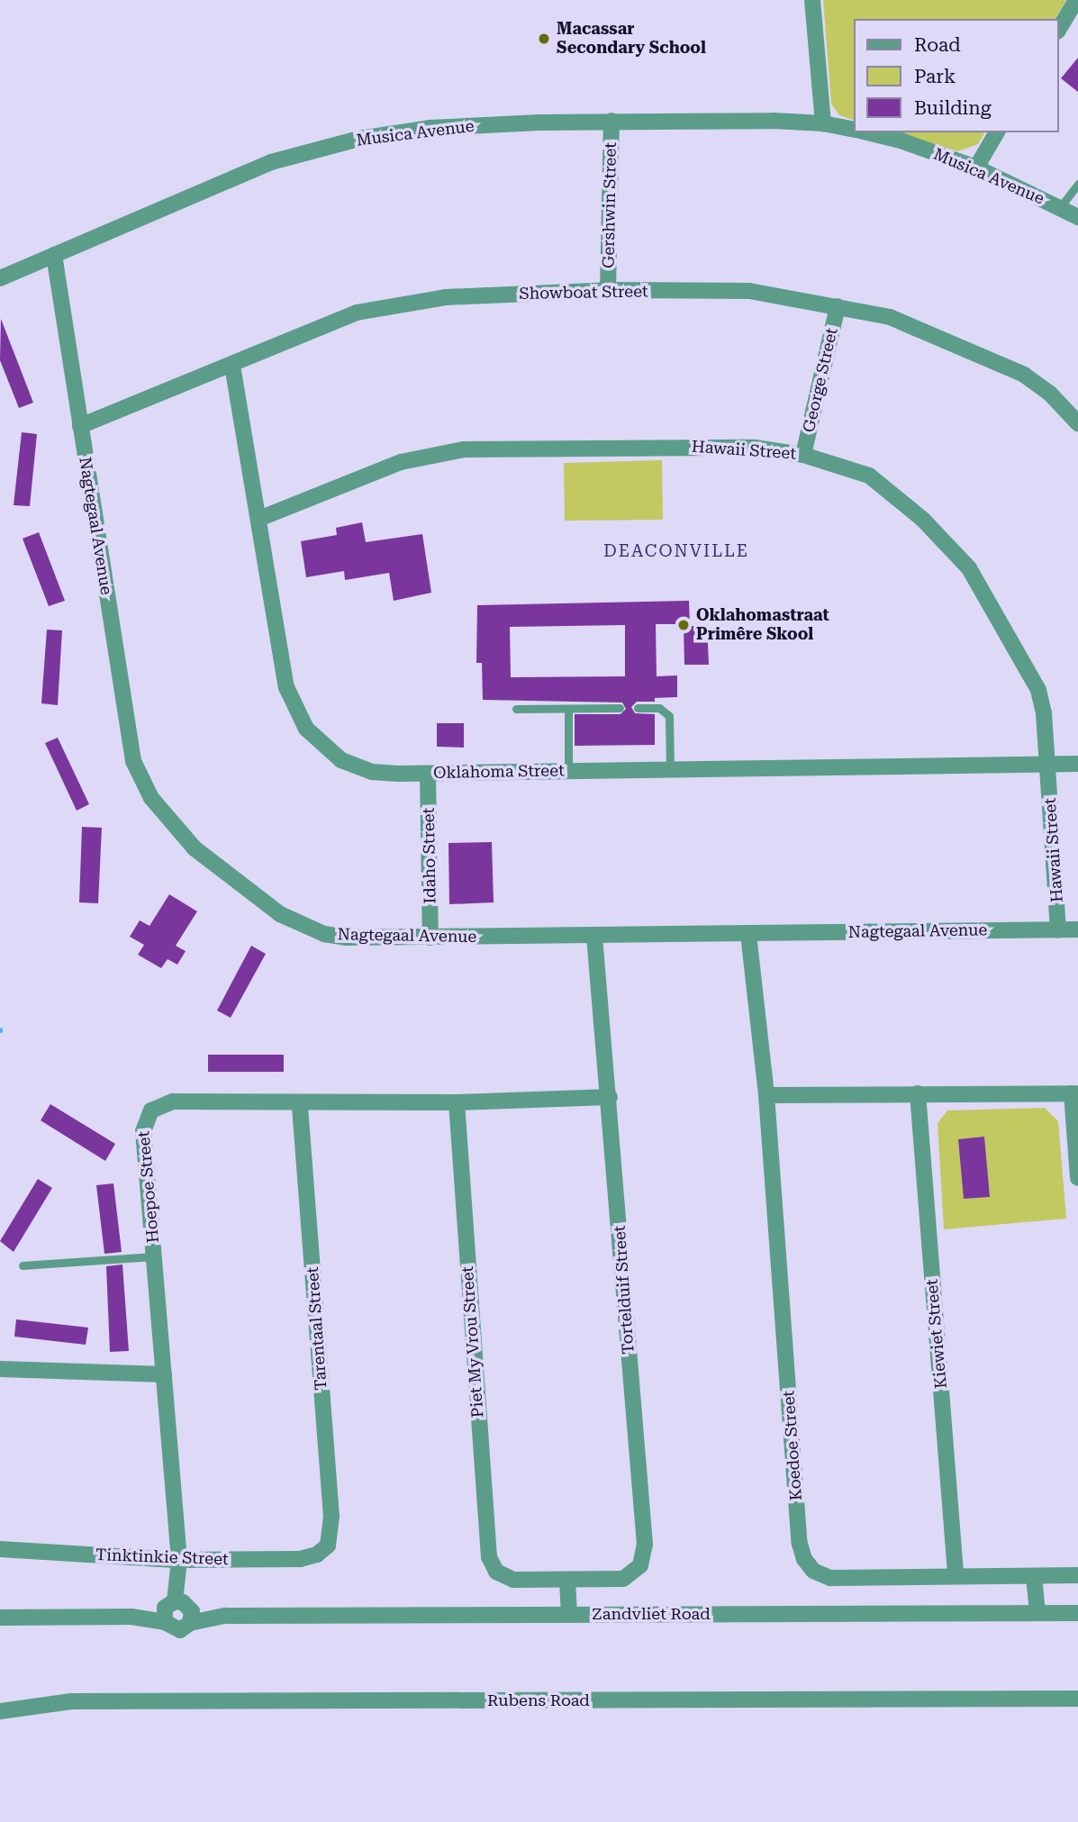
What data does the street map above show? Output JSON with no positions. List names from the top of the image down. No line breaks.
{"streets":{"street":["Musica Avenue","Gershwin Street","Showboat Street","George Street","Hawaii Street","Nagtegaal Avenue","Oklahoma Street","Idaho Street","Hoepoe Street","Tortelduif Street","Tarentaal Street","Kiewiet Street","Piet My Vrou Street","Koedoe Street","Tinktinkie Street","Zandvliet Road","Rubens Road"]},"crossings":[["Musica Avenue","Gershwin Street"],["Musica Avenue","Nagtegaal Avenue"],["Gershwin Street","Showboat Street"],["Showboat Street","George Street"],["Showboat Street","Nagtegaal Avenue"],["Showboat Street","Oklahoma Street"],["George Street","Hawaii Street"],["Hawaii Street","Nagtegaal Avenue"],["Hawaii Street","Oklahoma Street"],["Nagtegaal Avenue","Idaho Street"],["Nagtegaal Avenue","Tortelduif Street"],["Nagtegaal Avenue","Koedoe Street"],["Oklahoma Street","Idaho Street"],["Hoepoe Street","Tortelduif Street"],["Hoepoe Street","Tarentaal Street"],["Hoepoe Street","Piet My Vrou Street"],["Hoepoe Street","Tinktinkie Street"],["Hoepoe Street","Zandvliet Road"],["Tortelduif Street","Piet My Vrou Street"],["Tarentaal Street","Tinktinkie Street"],["Kiewiet Street","Koedoe Street"]],"districts":["DEACONVILLE"],"places":["Macassar Secondary School","Oklahomastraat Primêre Skool"],"legend":["Road","Park","Building"]}
